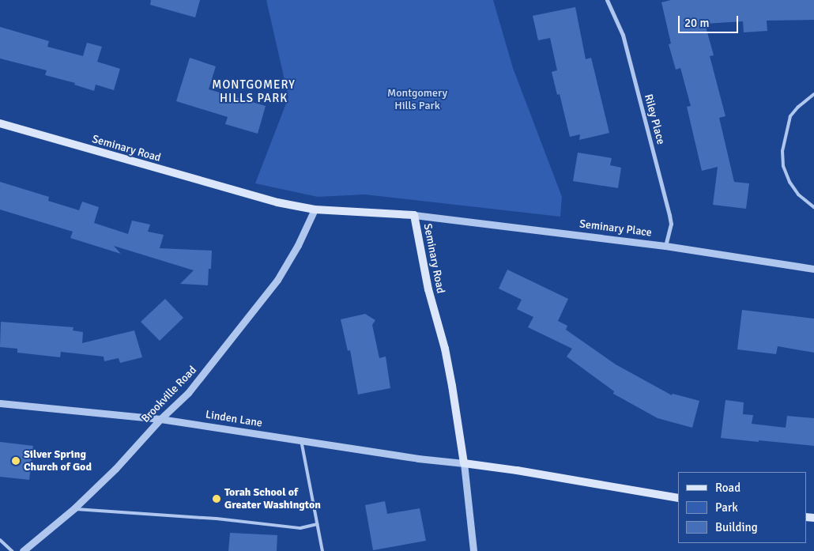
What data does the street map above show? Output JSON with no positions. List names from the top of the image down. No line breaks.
{"streets":{"main road":["Seminary Road"],"street":["Riley Place","Seminary Place","Brookville Road","Linden Lane"]},"crossings":[["Riley Place","Seminary Place"],["Seminary Road","Seminary Place"],["Seminary Road","Brookville Road"],["Seminary Road","Linden Lane"],["Brookville Road","Linden Lane"]],"districts":["MONTGOMERY HILLS PARK"],"parks":["Montgomery Hills Park"],"places":["Silver Spring Church of God","Torah School of Greater Washington"],"legend":["Road","Park","Building"],"scale_bar":"20 m"}
